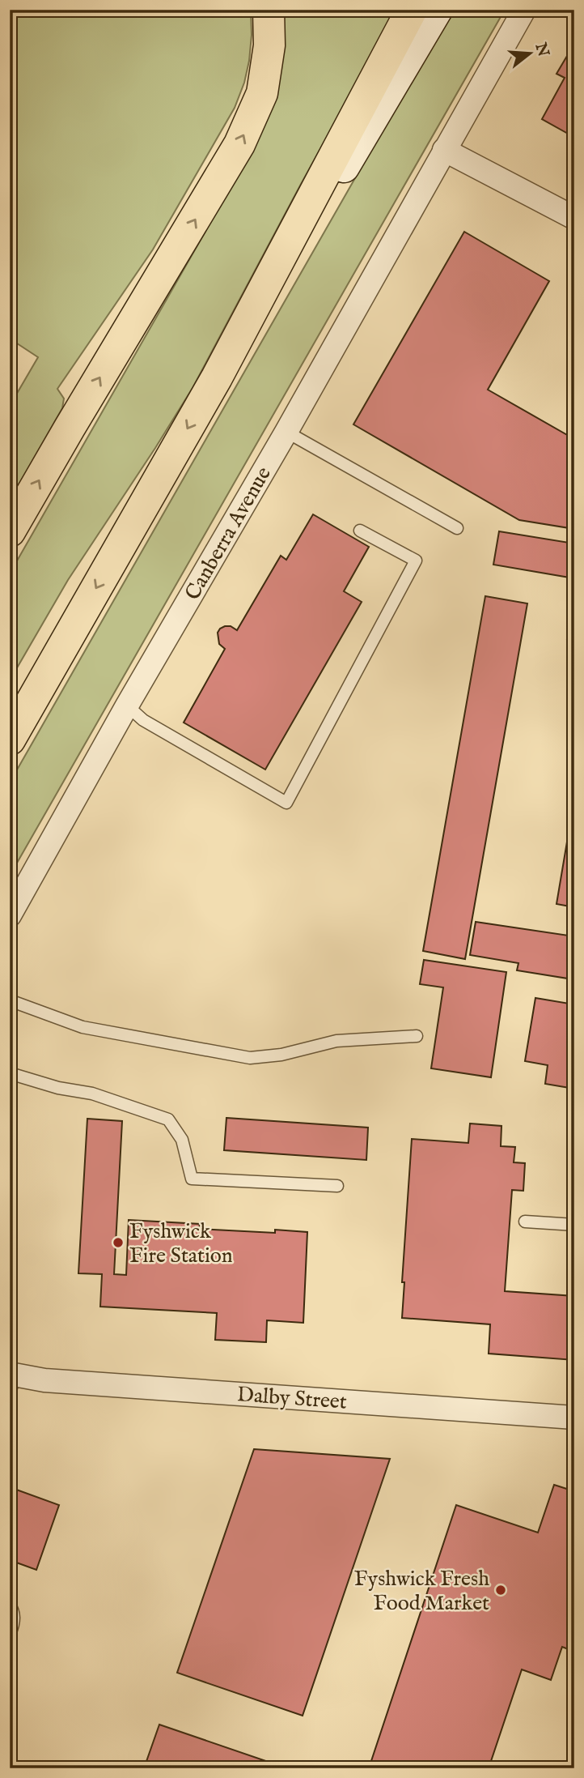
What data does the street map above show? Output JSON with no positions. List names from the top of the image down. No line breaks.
{"streets":{"street":["Canberra Avenue","Dalby Street"]},"places":["Fyshwick Fire Station","Fyshwick Fresh Food Market"],"north":"right"}
